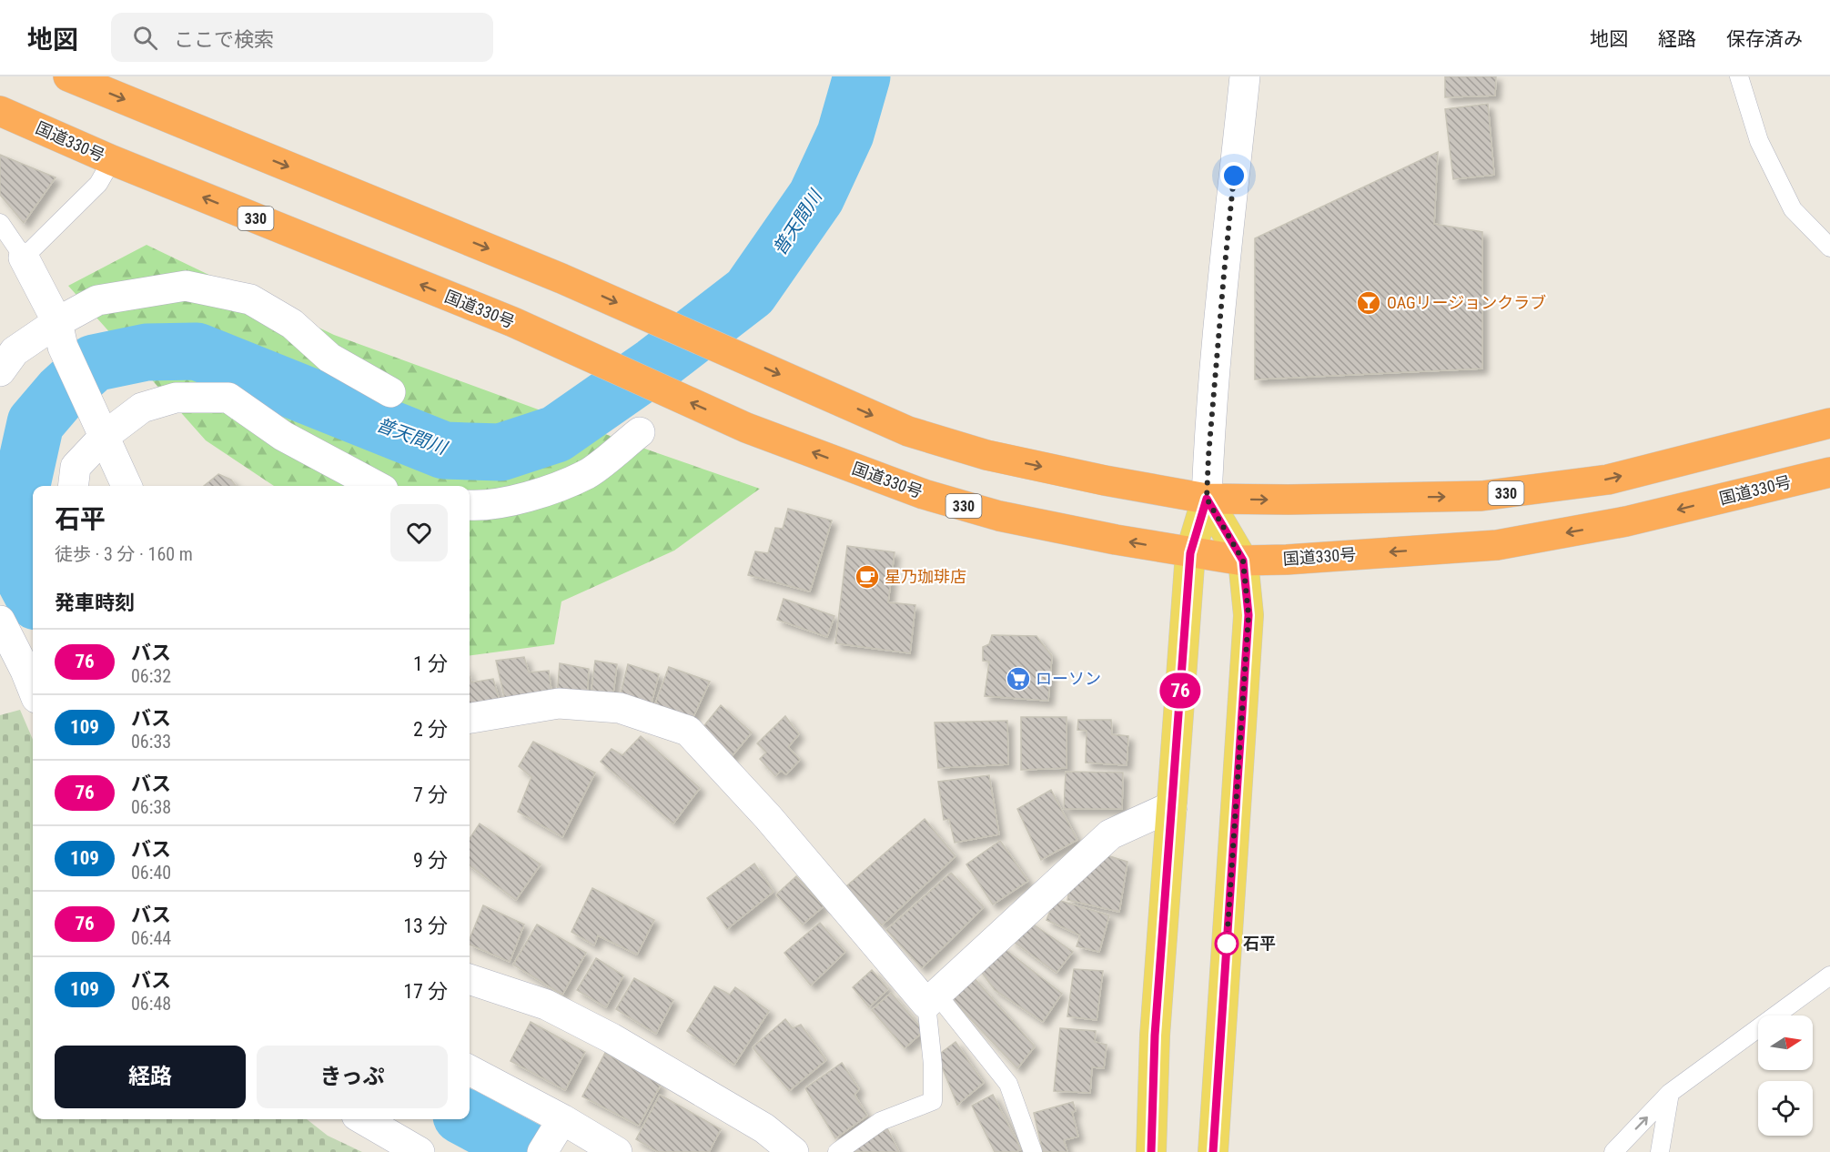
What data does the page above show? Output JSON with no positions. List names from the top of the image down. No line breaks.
{"streets":{"highway":["国道330号","330"]},"water":["普天間川"],"places":{"bar":["OAGリージョンクラブ"],"cafe":["星乃珈琲店"],"supermarket":["ローソン"],"other":["石平"]},"lines":["bus line 76"],"north":"right","page":{"header":"地図","search":"ここで検索","nav":["地図","経路","保存済み"],"on_map":"76","heading":[["石平","徒歩 · 3 分 · 160 m"],"発車時刻"],"list":[{"mark":"76","name":"バス","note":"06:32","value":"1 分"},{"mark":"109","name":"バス","note":"06:33","value":"2 分"},{"mark":"76","name":"バス","note":"06:38","value":"7 分"},{"mark":"109","name":"バス","note":"06:40","value":"9 分"},{"mark":"76","name":"バス","note":"06:44","value":"13 分"},{"mark":"109","name":"バス","note":"06:48","value":"17 分"}],"buttons":["経路","きっぷ"]}}
